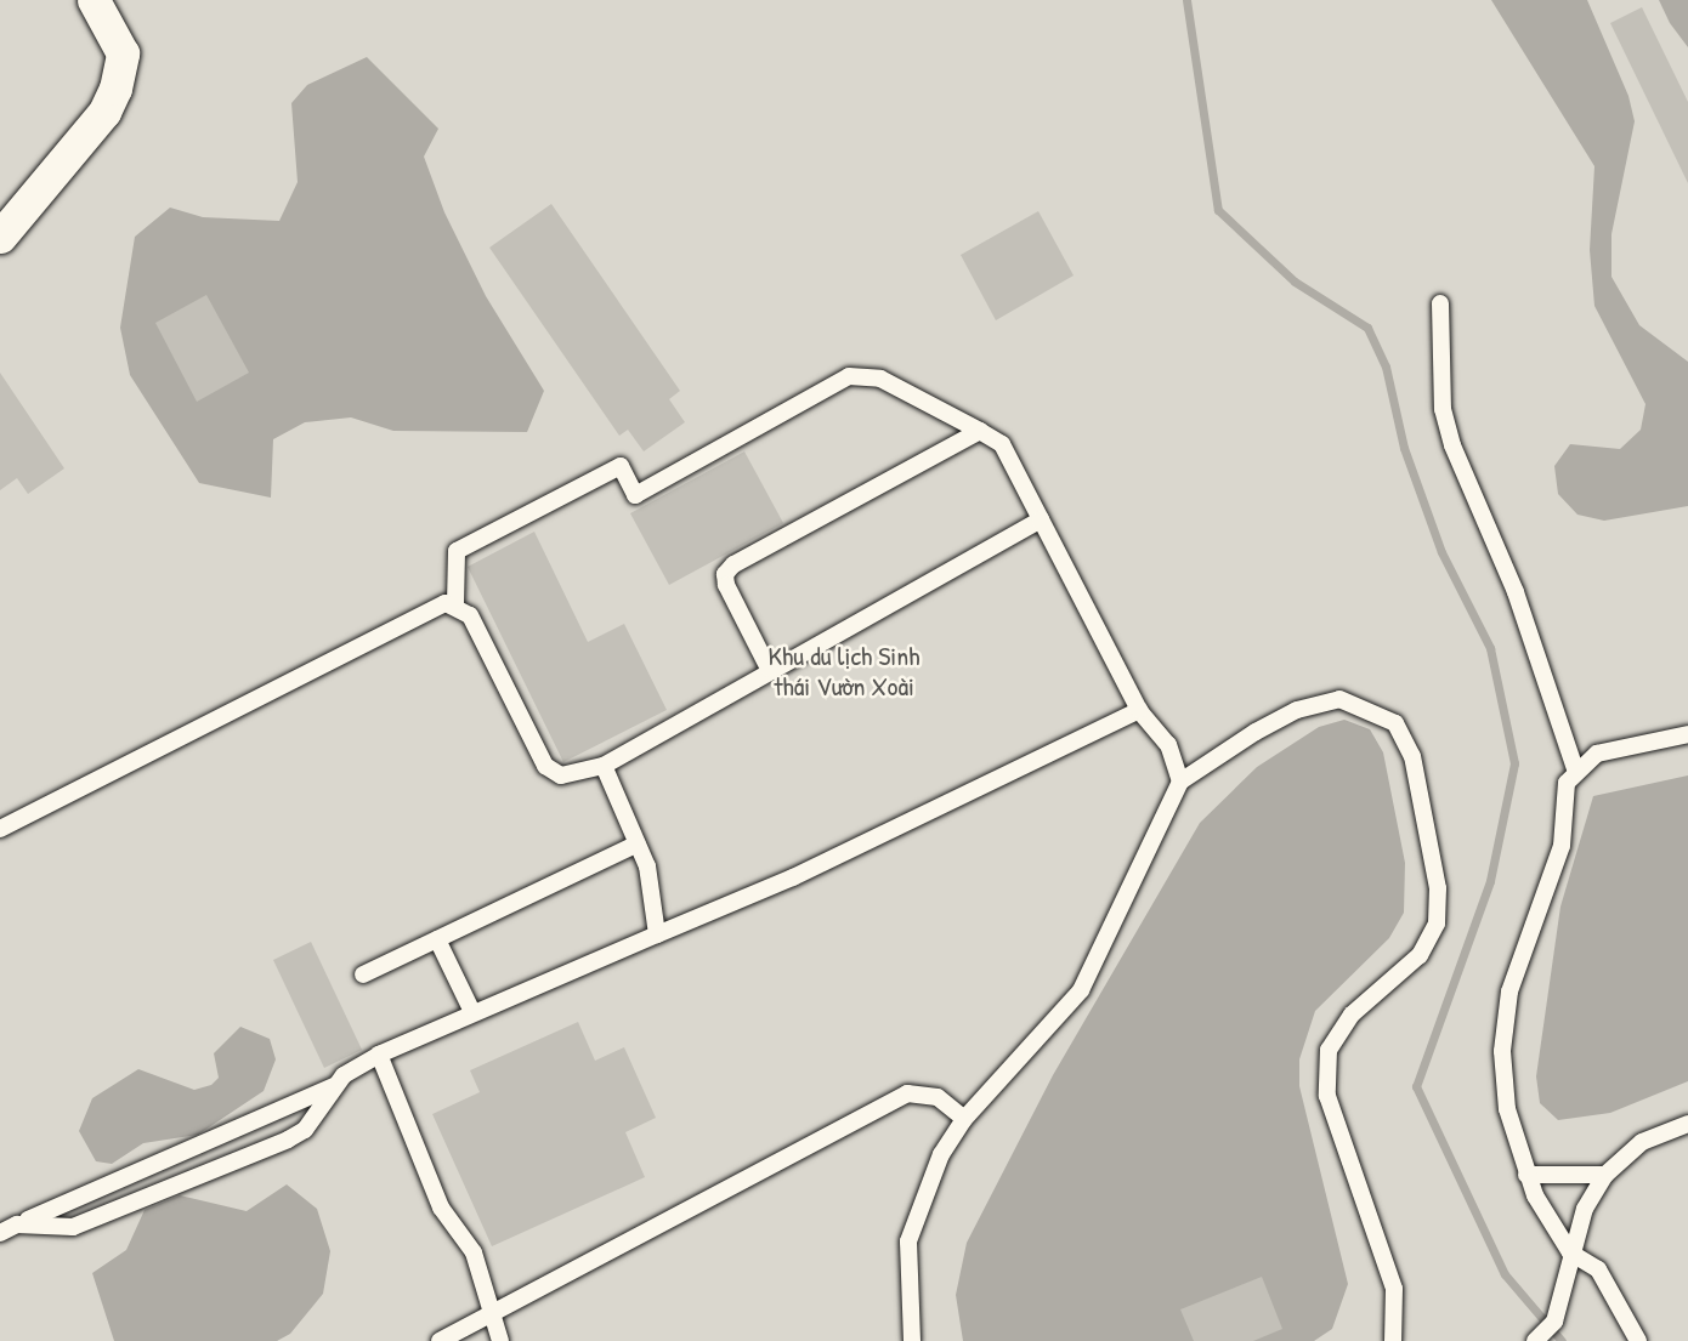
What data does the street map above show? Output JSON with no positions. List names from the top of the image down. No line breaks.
{"parks":["Khu du lịch Sinh thái Vườn Xoài"]}
